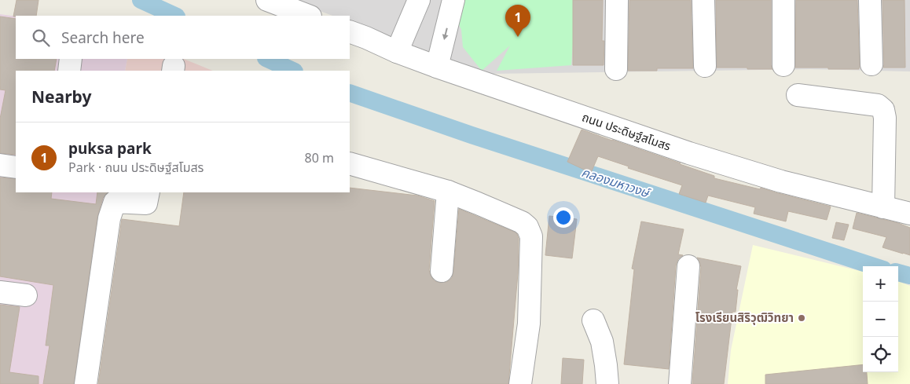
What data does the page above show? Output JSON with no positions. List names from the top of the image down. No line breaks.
{"streets":{"street":["ถนน ประดิษฐ์สโมสร"]},"water":["คลองมหาวงษ์"],"places":["โรงเรียนสิริวุฒิวิทยา"],"page":{"pins":"1","search":"Search here","heading":"Nearby","list":[{"mark":"1","name":"puksa park","note":"Park · ถนน ประดิษฐ์สโมสร","value":"80 m"}],"map_buttons":["+","−"]}}
